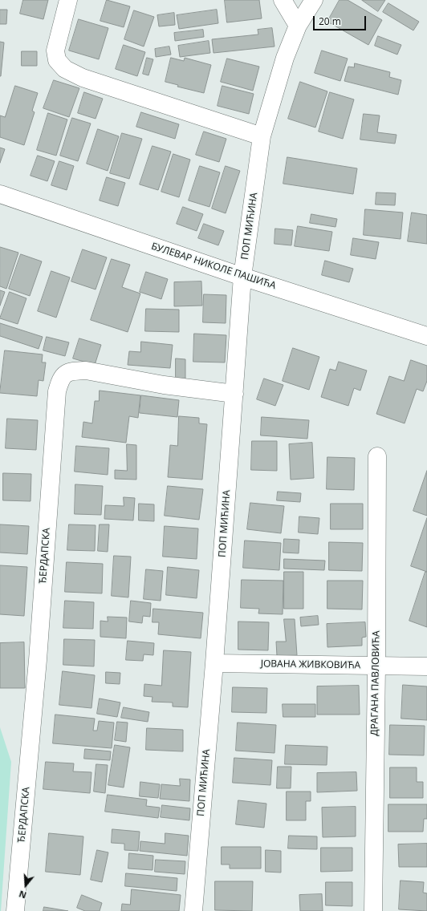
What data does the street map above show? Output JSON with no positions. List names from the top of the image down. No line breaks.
{"streets":{"street":["ПОП МИЋИНА","БУЛЕВАР НИКОЛЕ ПАШИЋА","ЂЕРДАПСКА","ЈОВАНА ЖИВКОВИЋА","ДРАГАНА ПАВЛОВИЋА"]},"crossings":[["ПОП МИЋИНА","БУЛЕВАР НИКОЛЕ ПАШИЋА"],["ПОП МИЋИНА","ЂЕРДАПСКА"],["ПОП МИЋИНА","ЈОВАНА ЖИВКОВИЋА"],["ЈОВАНА ЖИВКОВИЋА","ДРАГАНА ПАВЛОВИЋА"]],"scale_bar":"20 m","north":"bottom"}
